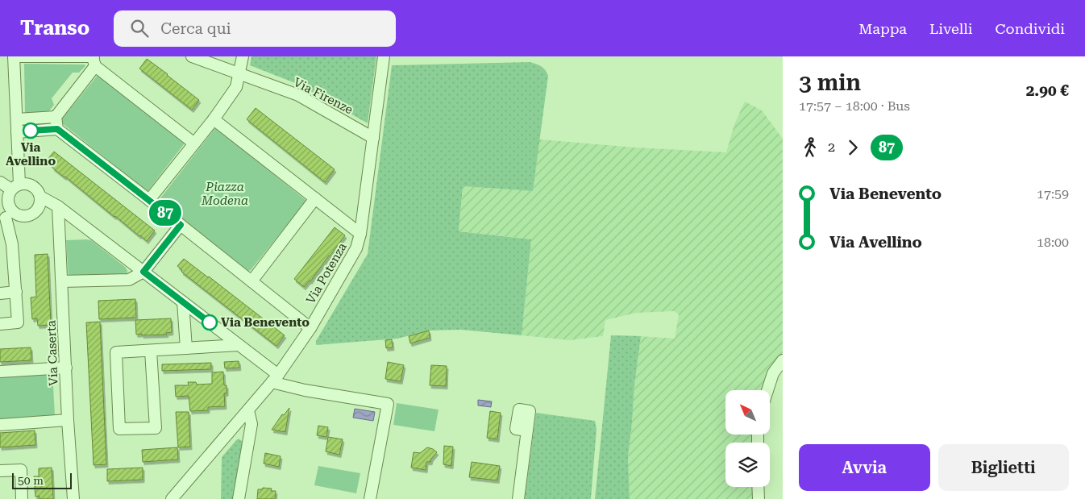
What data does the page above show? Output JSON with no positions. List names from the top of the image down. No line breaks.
{"streets":{"street":["Via Firenze","Via Potenza","Via Caserta"]},"crossings":[["Via Firenze","Via Potenza"]],"parks":["Piazza Modena"],"places":["Via Avellino","Via Benevento"],"lines":["bus line 87"],"scale_bar":"50 m","north":"top left","page":{"header":"Transo","search":"Cerca qui","nav":["Mappa","Livelli","Condividi"],"on_map":"87","heading":["3 min","17:57 – 18:00 · Bus","2.90 €"],"legs":["2","87"],"list":[{"name":"Via Benevento","value":"17:59"},{"name":"Via Avellino","value":"18:00"}],"buttons":["Avvia","Biglietti"],"scale":"50 m"}}
